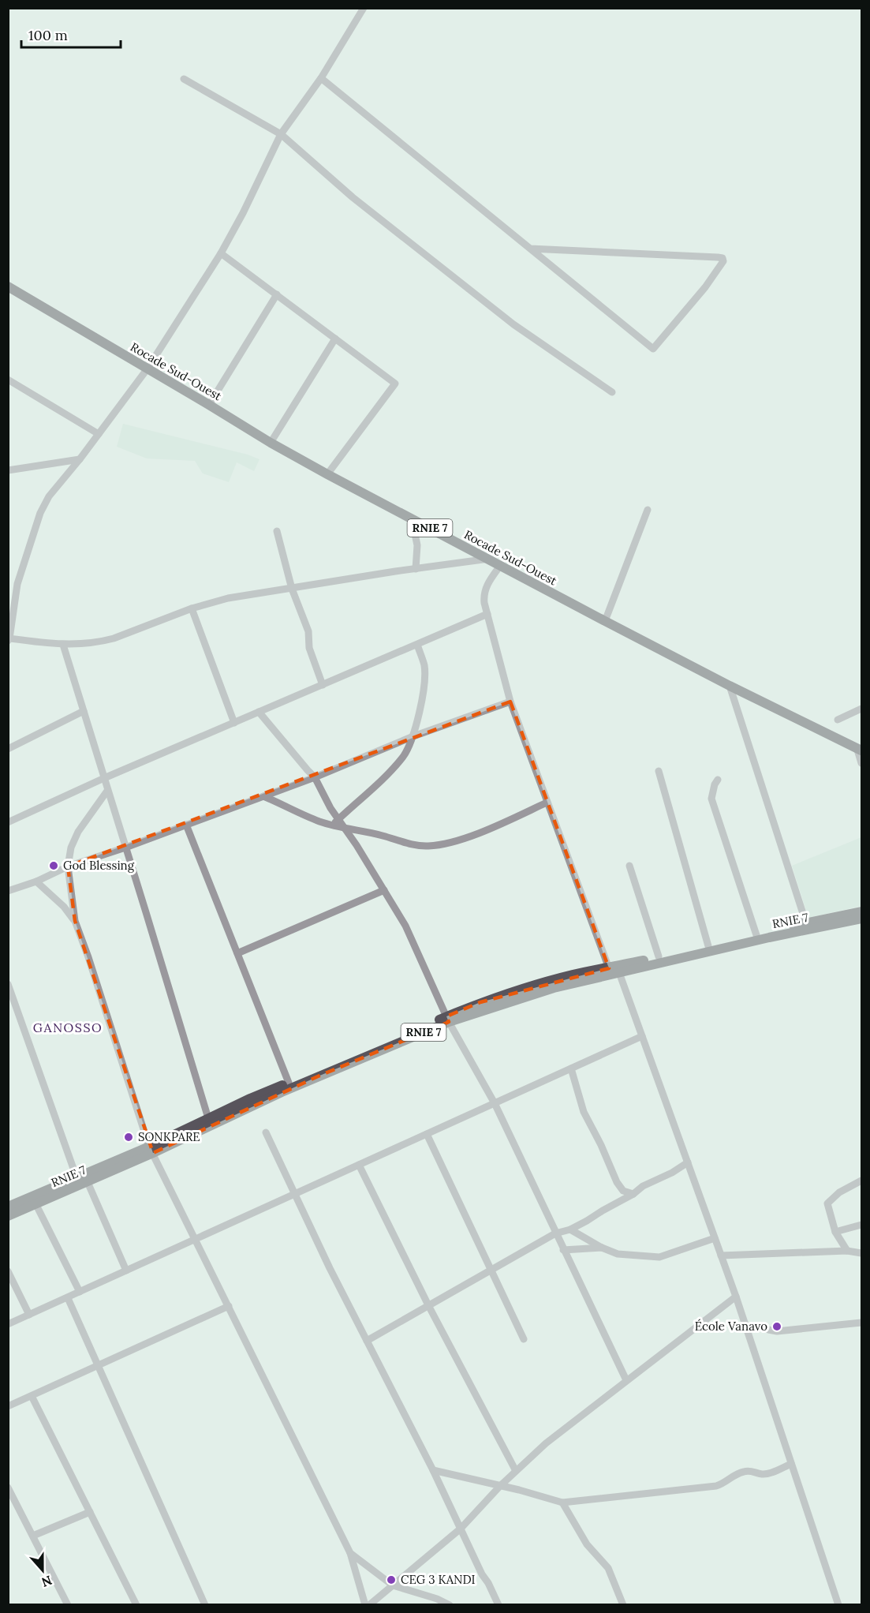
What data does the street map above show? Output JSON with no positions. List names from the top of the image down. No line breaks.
{"streets":{"main road":["Rocade Sud-Ouest","RNIE 7"]},"districts":["GANOSSO"],"places":["God Blessing","SONKPARE","École Vanavo","CEG 3 KANDI"],"scale_bar":"100 m","north":"bottom"}
